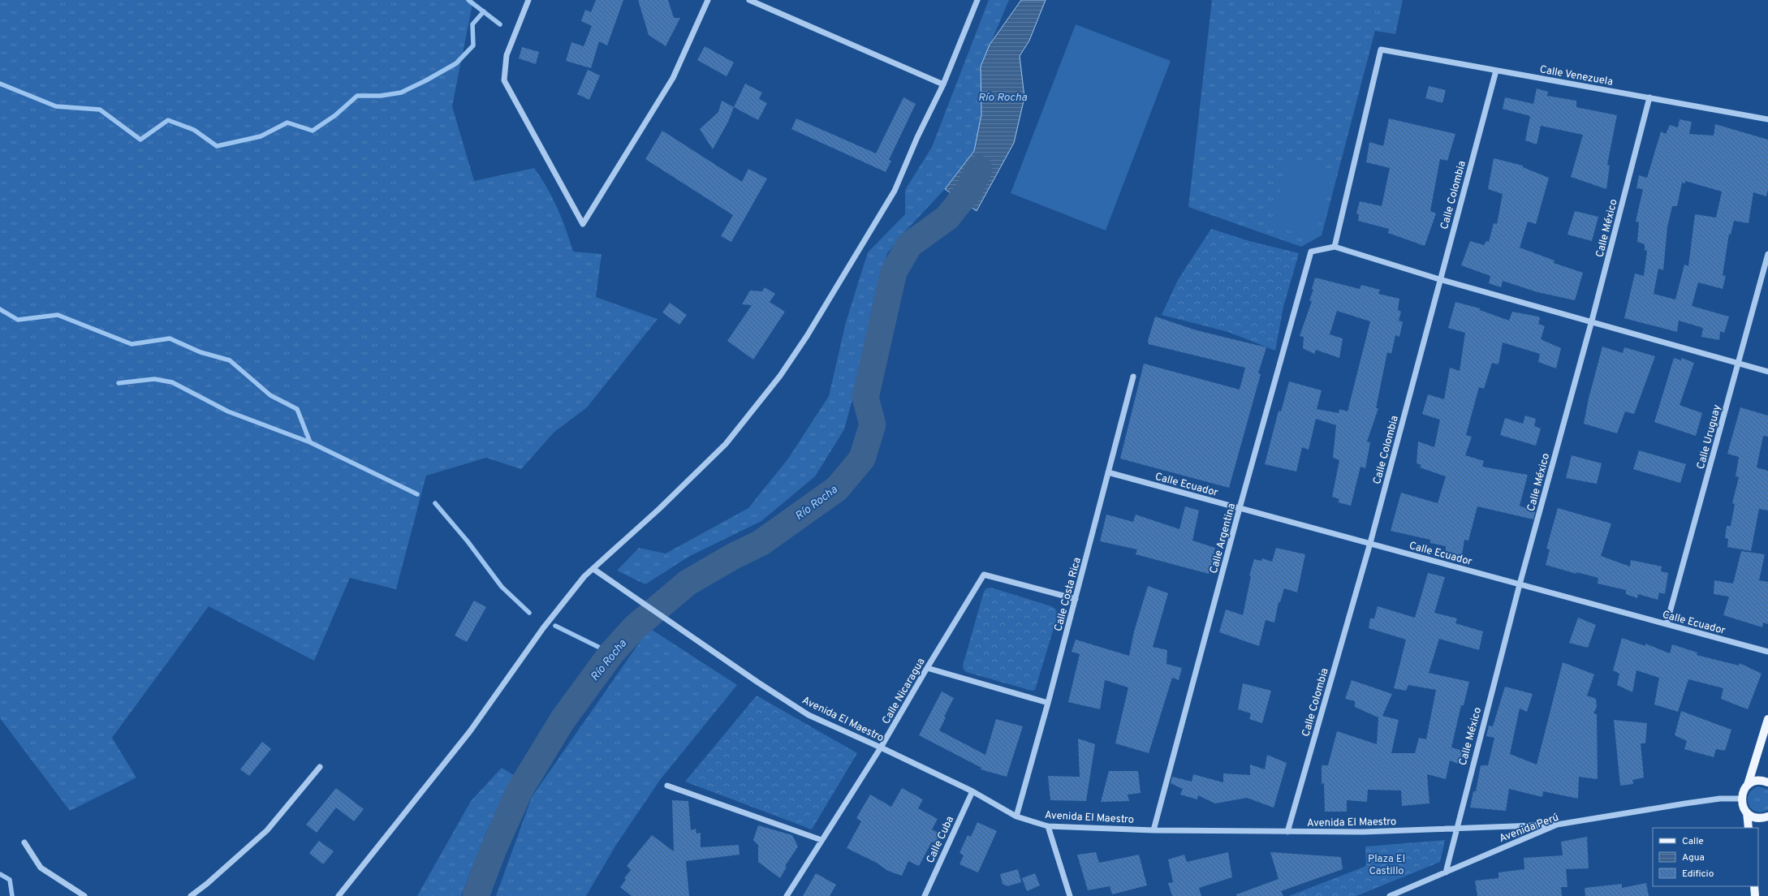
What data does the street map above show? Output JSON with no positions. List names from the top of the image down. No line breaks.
{"streets":{"street":["Calle Venezuela","Calle Colombia","Calle México","Calle Uruguay","Calle Ecuador","Calle Argentina","Calle Costa Rica","Calle Nicaragua","Avenida El Maestro","Avenida Perú","Calle Cuba"]},"crossings":[["Calle Venezuela","Calle Colombia"],["Calle Venezuela","Calle México"],["Calle Venezuela","Calle Argentina"],["Calle Colombia","Calle Ecuador"],["Calle Colombia","Avenida El Maestro"],["Calle México","Calle Ecuador"],["Calle México","Avenida El Maestro"],["Calle México","Avenida Perú"],["Calle Uruguay","Calle Ecuador"],["Calle Ecuador","Calle Argentina"],["Calle Ecuador","Calle Costa Rica"],["Calle Argentina","Avenida El Maestro"],["Calle Costa Rica","Calle Nicaragua"],["Calle Costa Rica","Avenida El Maestro"],["Calle Nicaragua","Avenida El Maestro"],["Avenida El Maestro","Avenida Perú"],["Avenida El Maestro","Calle Cuba"]],"water":["Río Rocha"],"parks":["Plaza El Castillo"],"legend":["Calle","Agua","Edificio"]}
